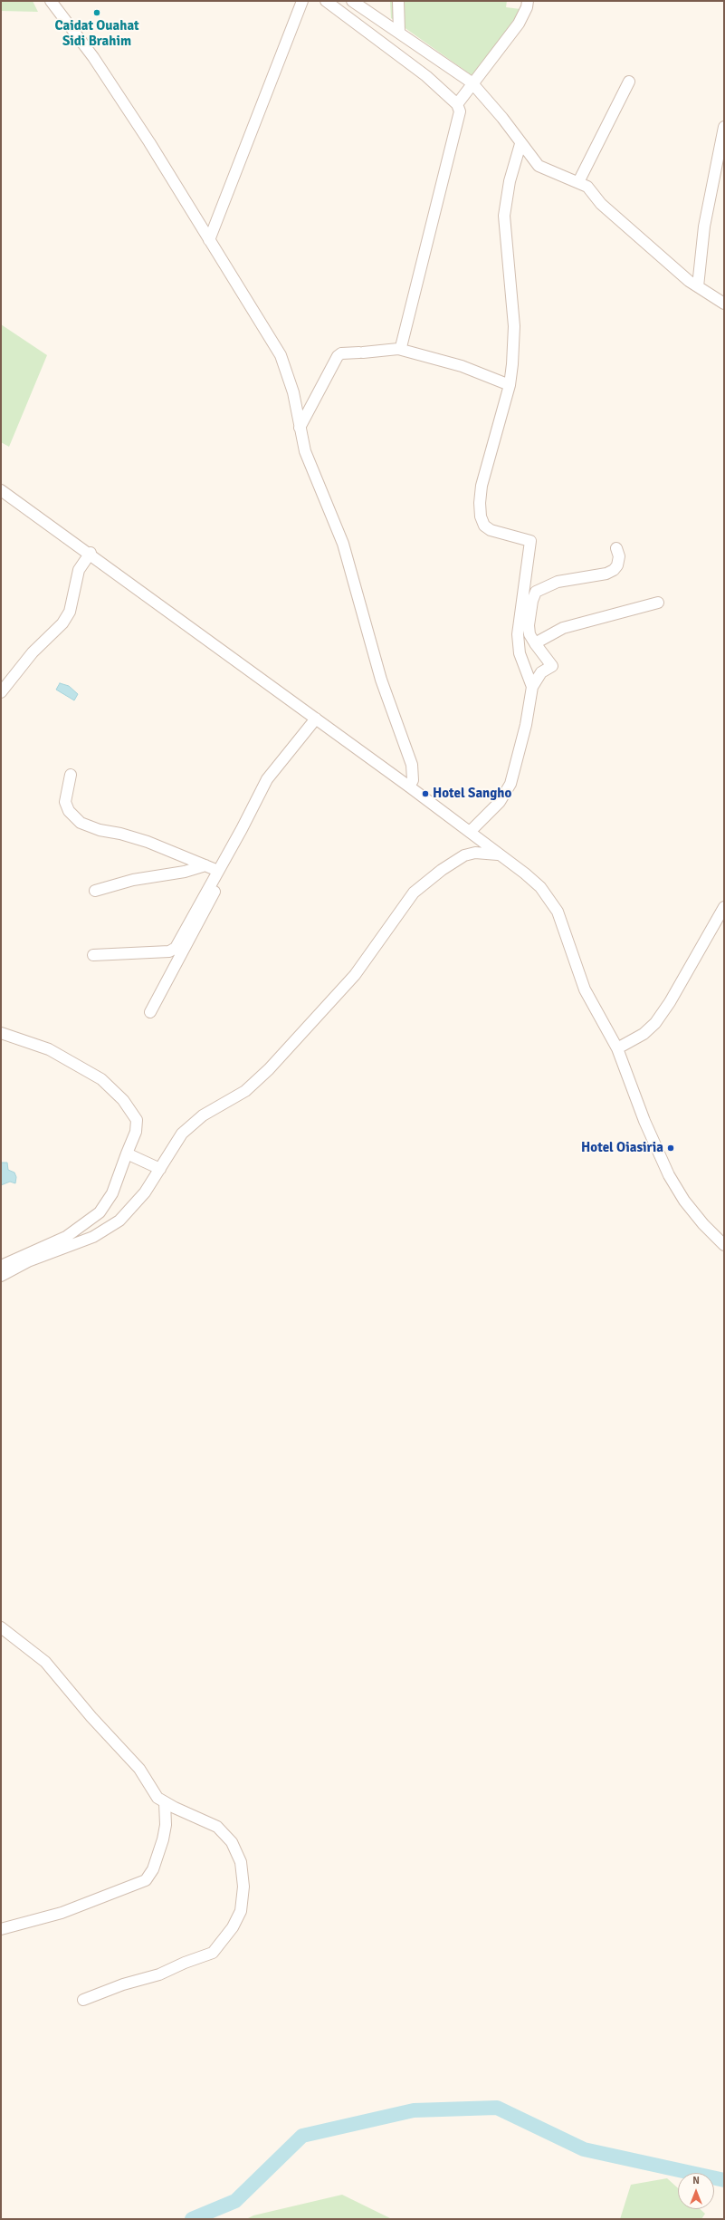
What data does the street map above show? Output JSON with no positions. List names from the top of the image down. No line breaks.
{"places":["Caidat Ouahat Sidi Brahim","Hotel Sangho","Hotel Oiasiria"],"north":"top"}
